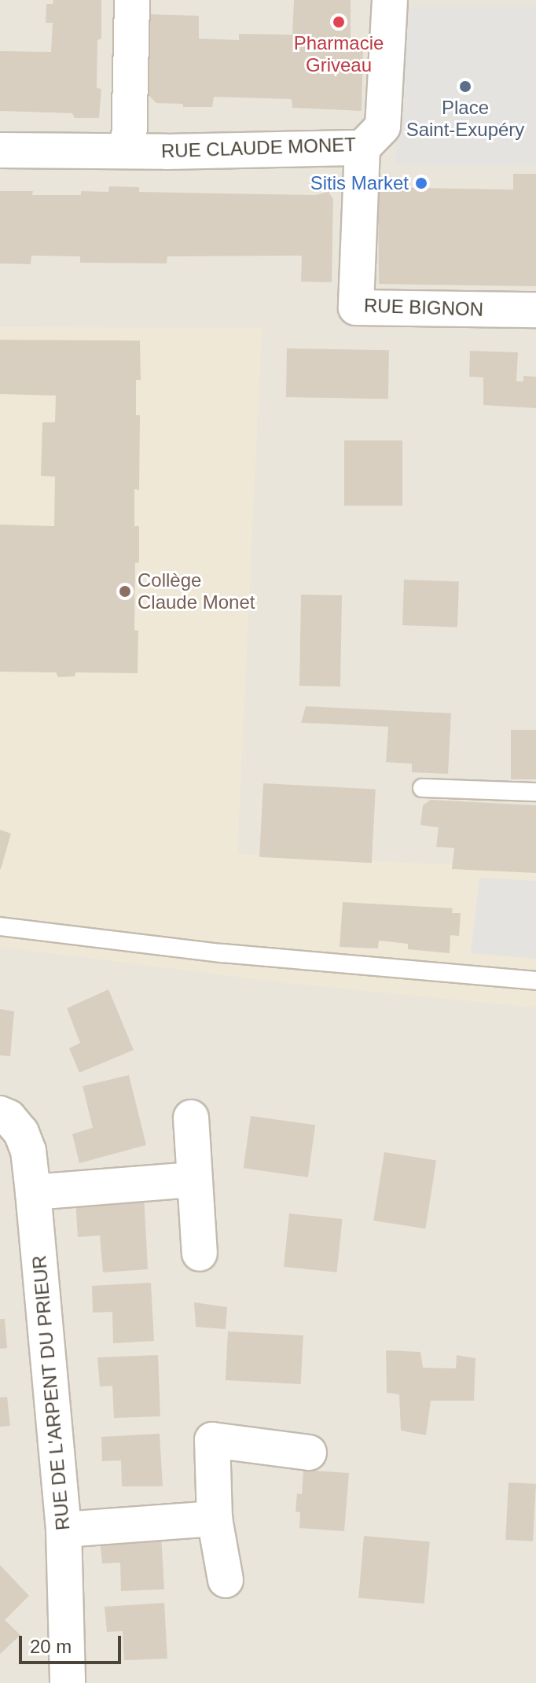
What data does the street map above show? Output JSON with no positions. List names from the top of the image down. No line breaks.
{"streets":{"street":["RUE CLAUDE MONET","RUE BIGNON","RUE DE L'ARPENT DU PRIEUR"]},"crossings":[["RUE CLAUDE MONET","RUE BIGNON"]],"places":["Pharmacie Griveau","Place Saint-Exupéry","Sitis Market","Collège Claude Monet"],"scale_bar":"20 m"}
